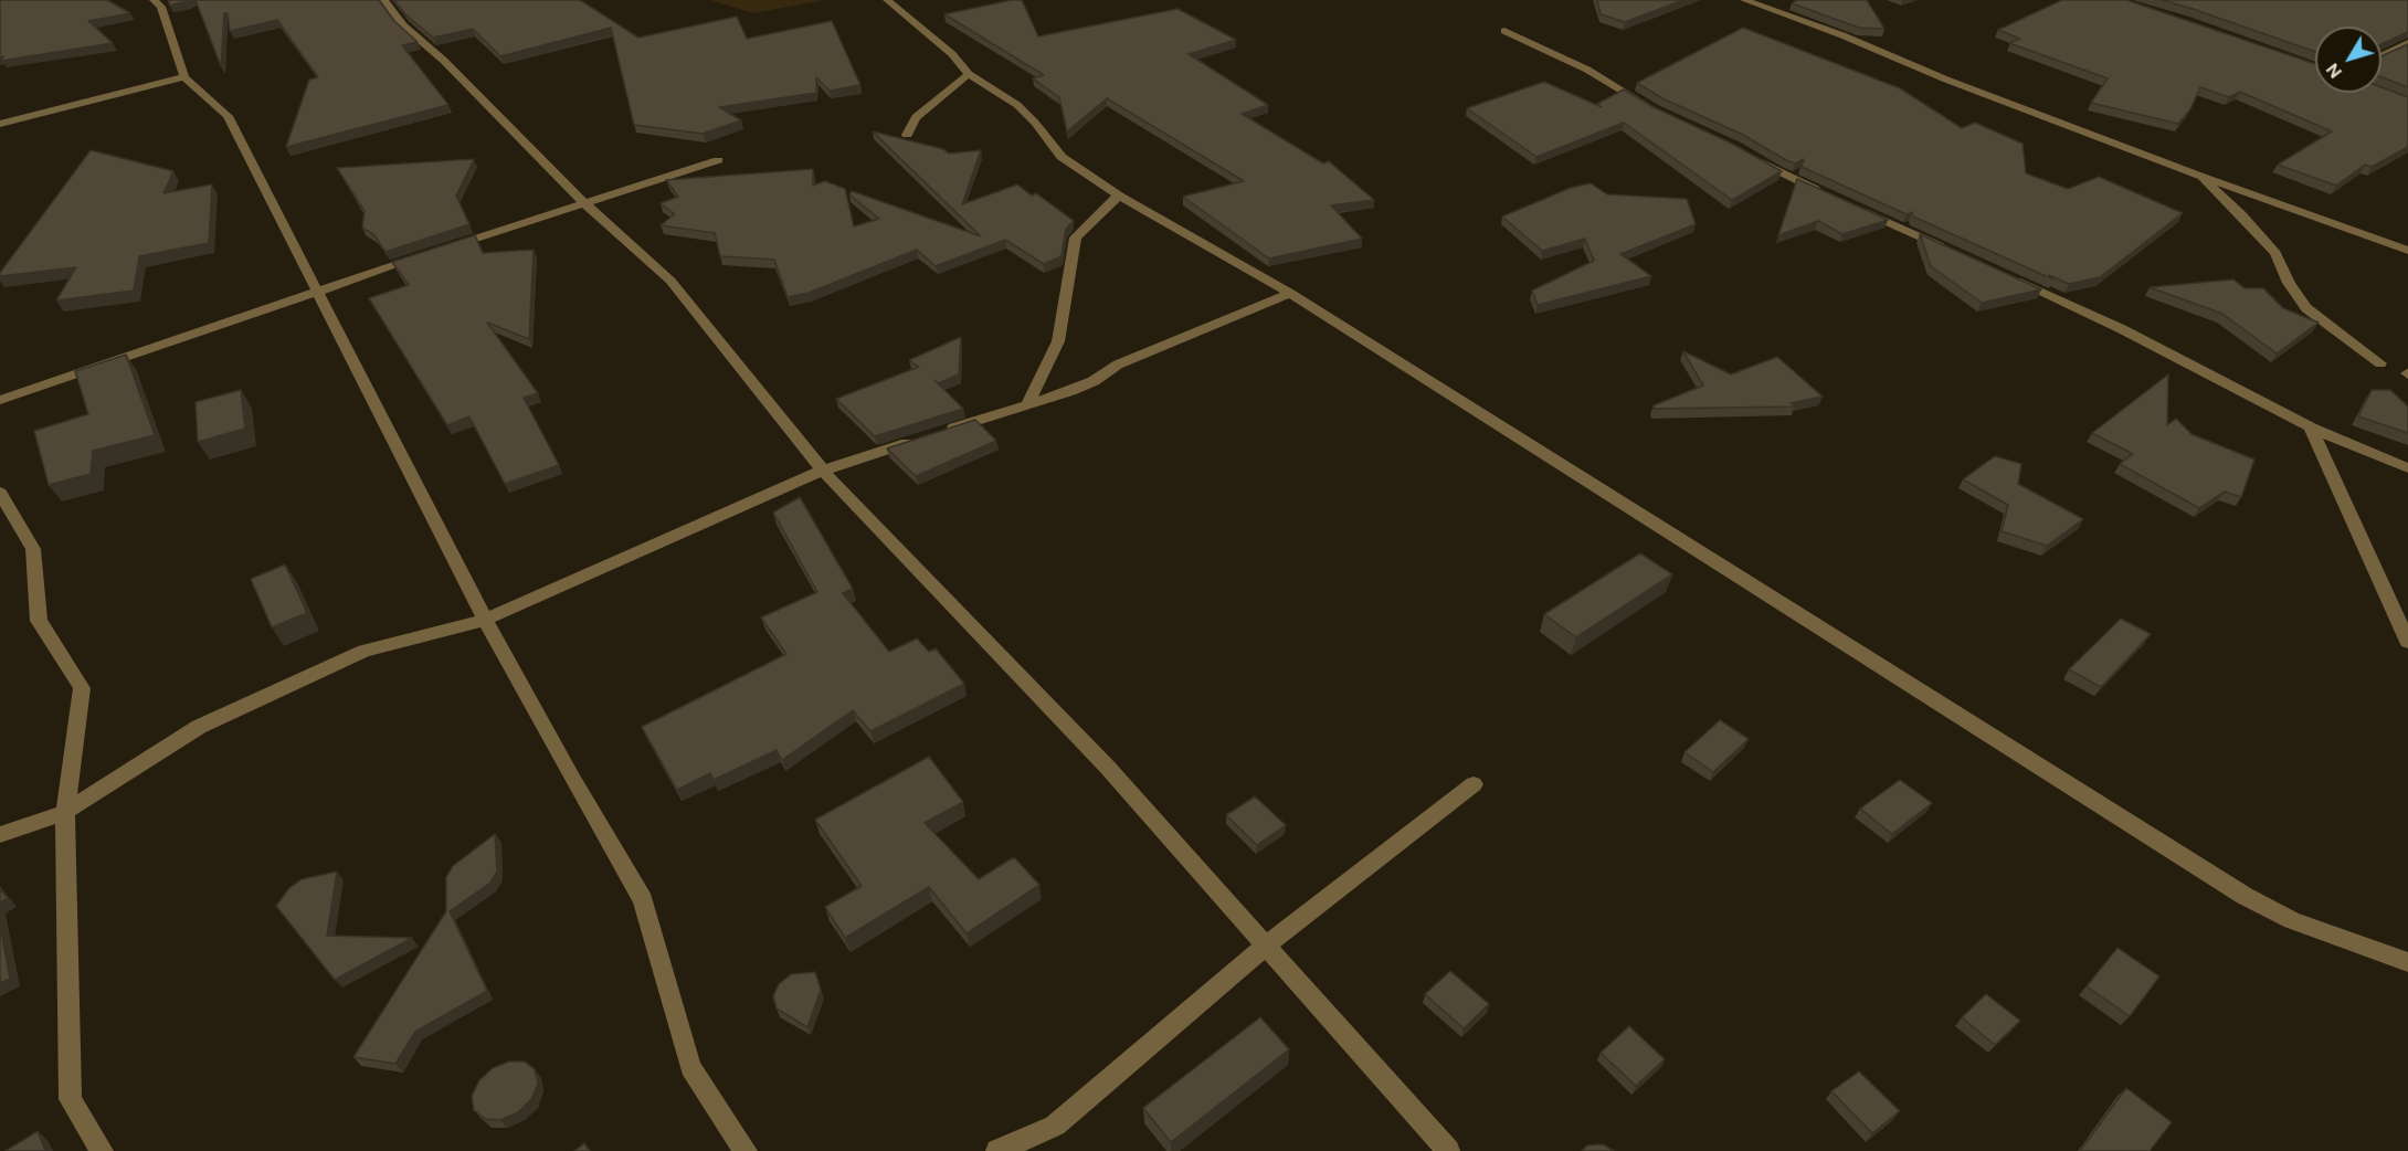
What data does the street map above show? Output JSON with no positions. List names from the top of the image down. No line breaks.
{"north":"bottom left"}
